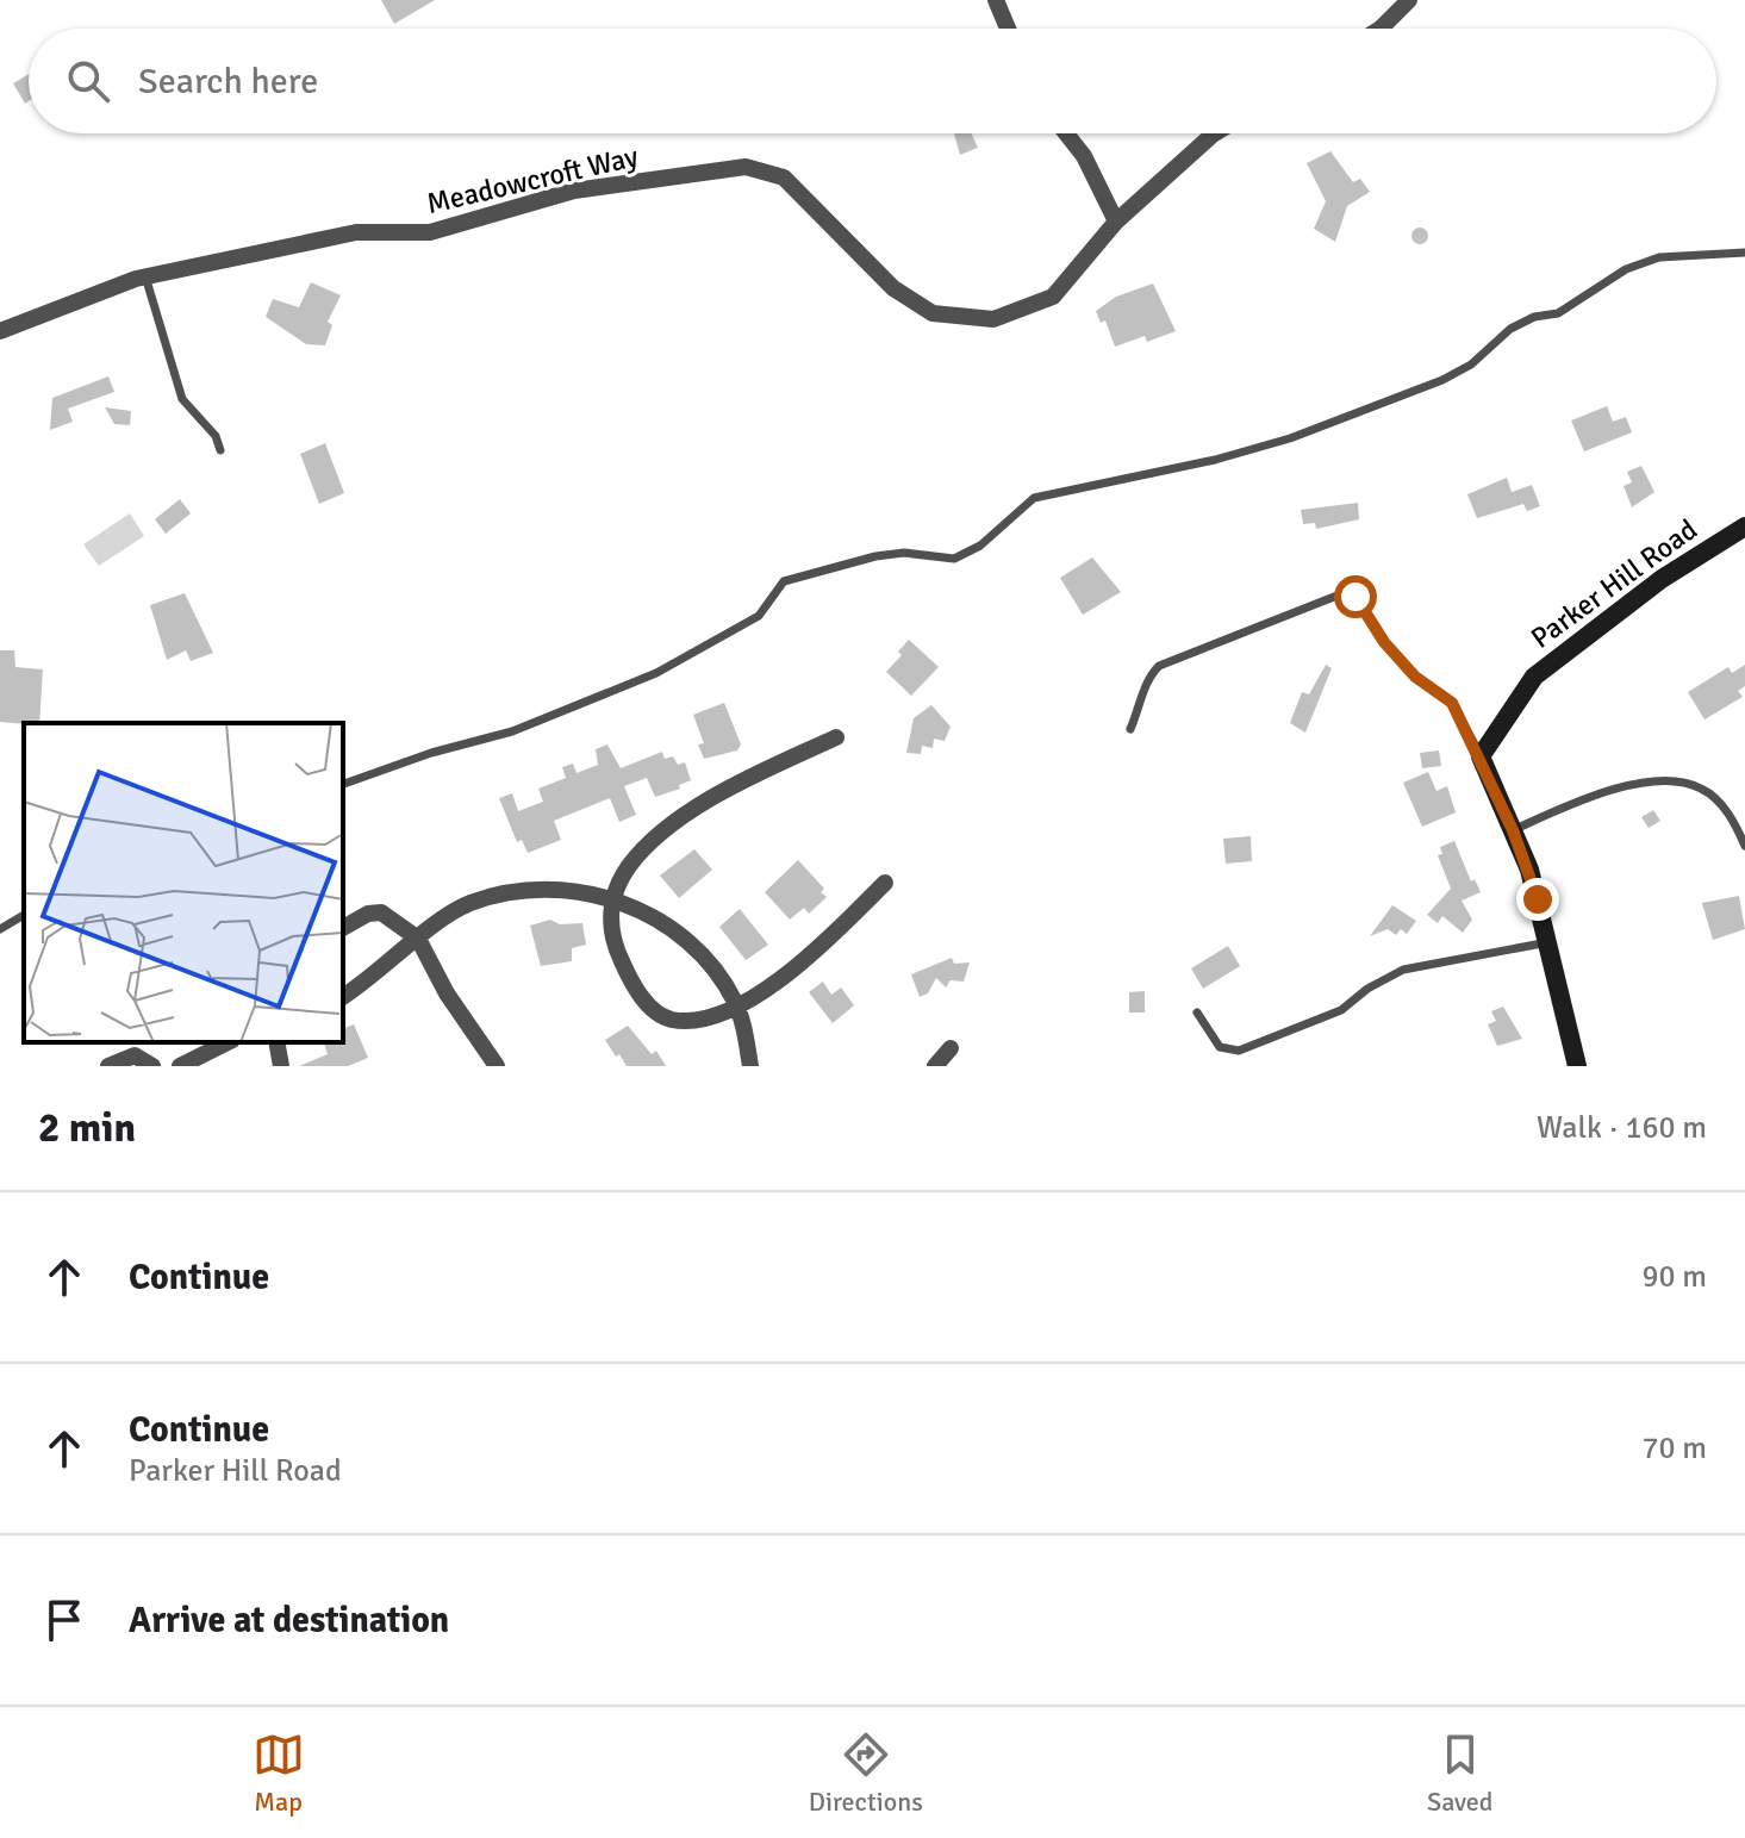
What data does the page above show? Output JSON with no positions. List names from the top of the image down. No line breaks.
{"streets":{"street":["Meadowcroft Way","Parker Hill Road"]},"page":{"search":"Search here","heading":["2 min","Walk · 160 m"],"list":[["Continue","90 m"],["Continue","Parker Hill Road","70 m"],"Arrive at destination"],"nav":["Map","Directions","Saved"]}}
